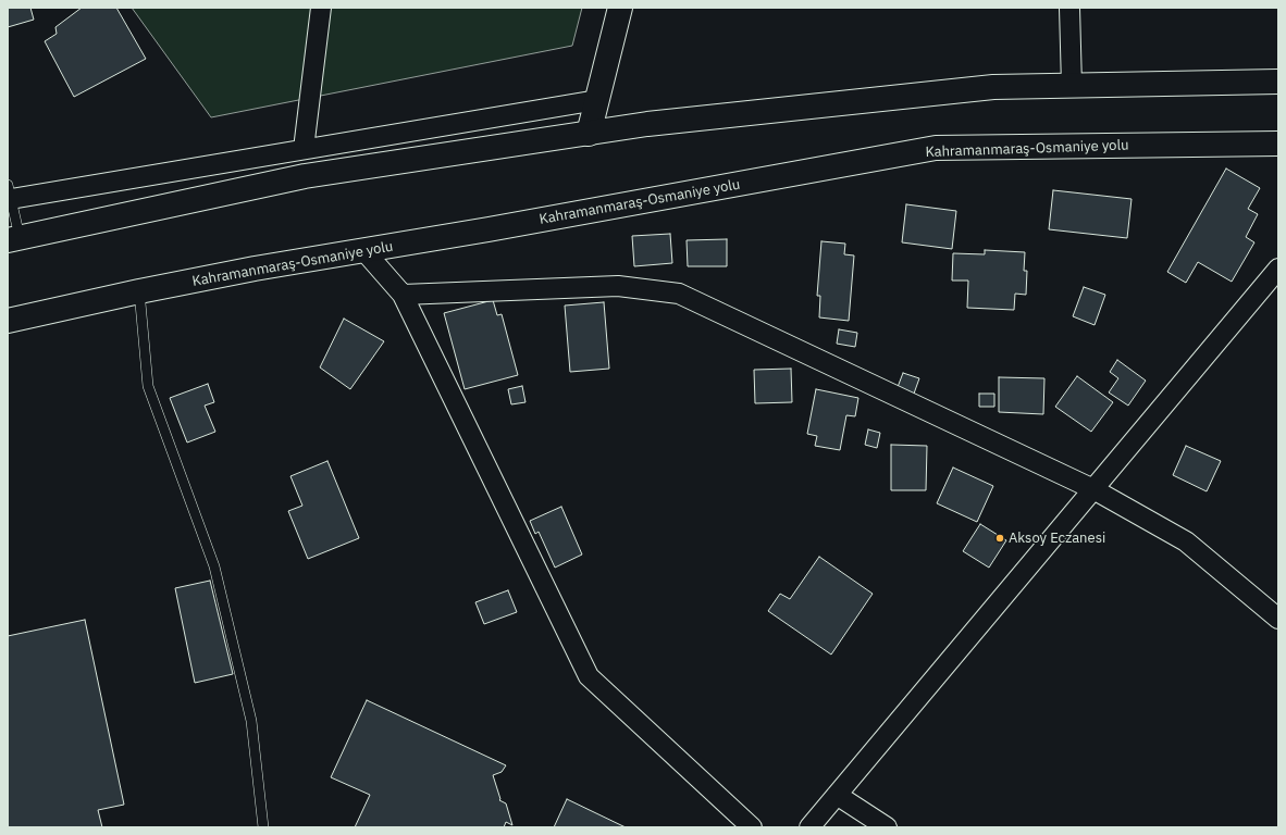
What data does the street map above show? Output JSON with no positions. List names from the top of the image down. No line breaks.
{"streets":{"main road":["Kahramanmaraş-Osmaniye yolu"]},"places":["Aksoy Eczanesi"]}
